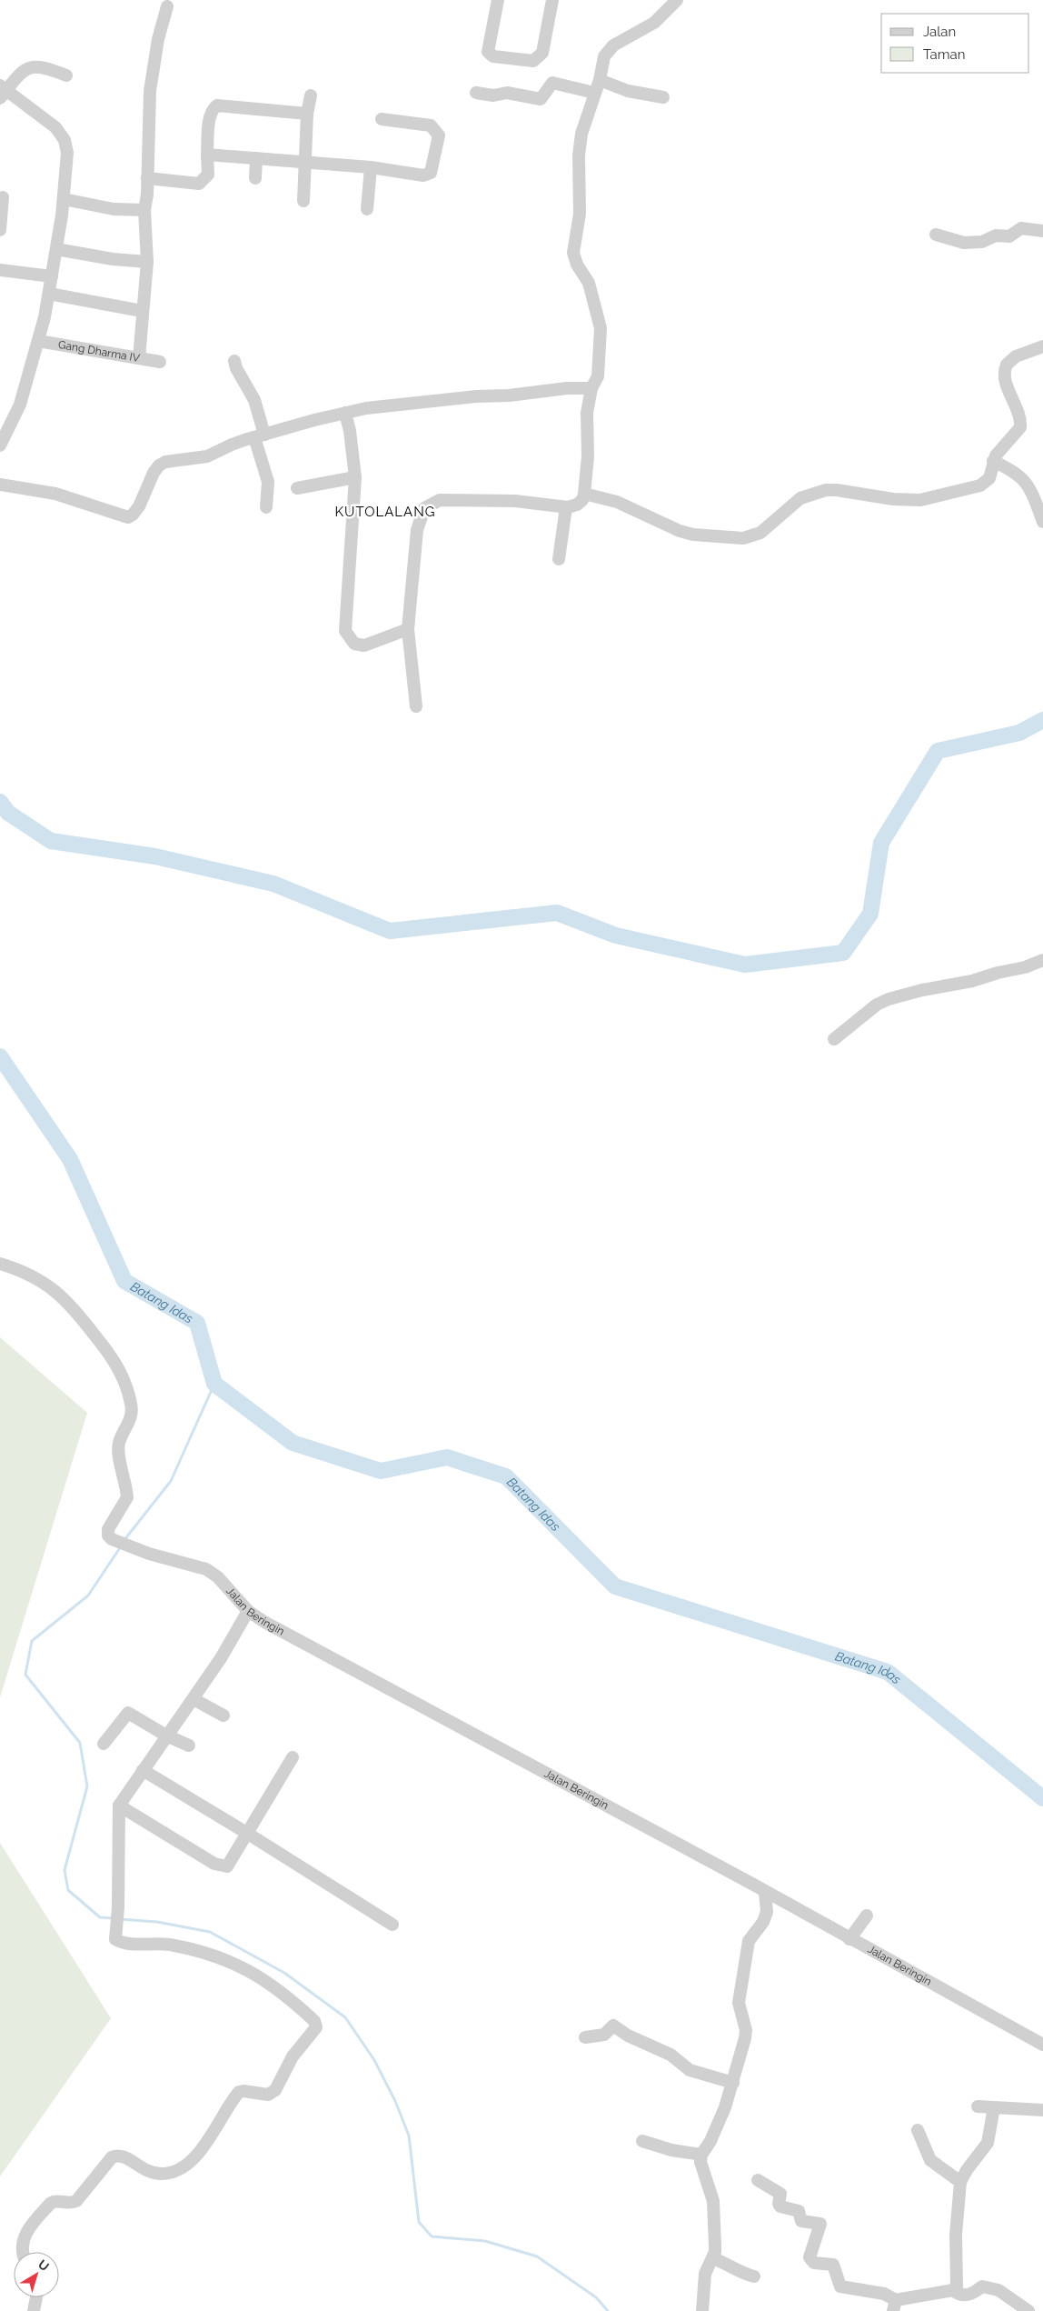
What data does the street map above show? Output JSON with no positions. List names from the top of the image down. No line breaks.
{"streets":{"street":["Gang Dharma IV","Jalan Beringin"]},"districts":["KUTOLALANG"],"water":["Batang Idas"],"legend":["Jalan","Taman"],"north":"top right"}
